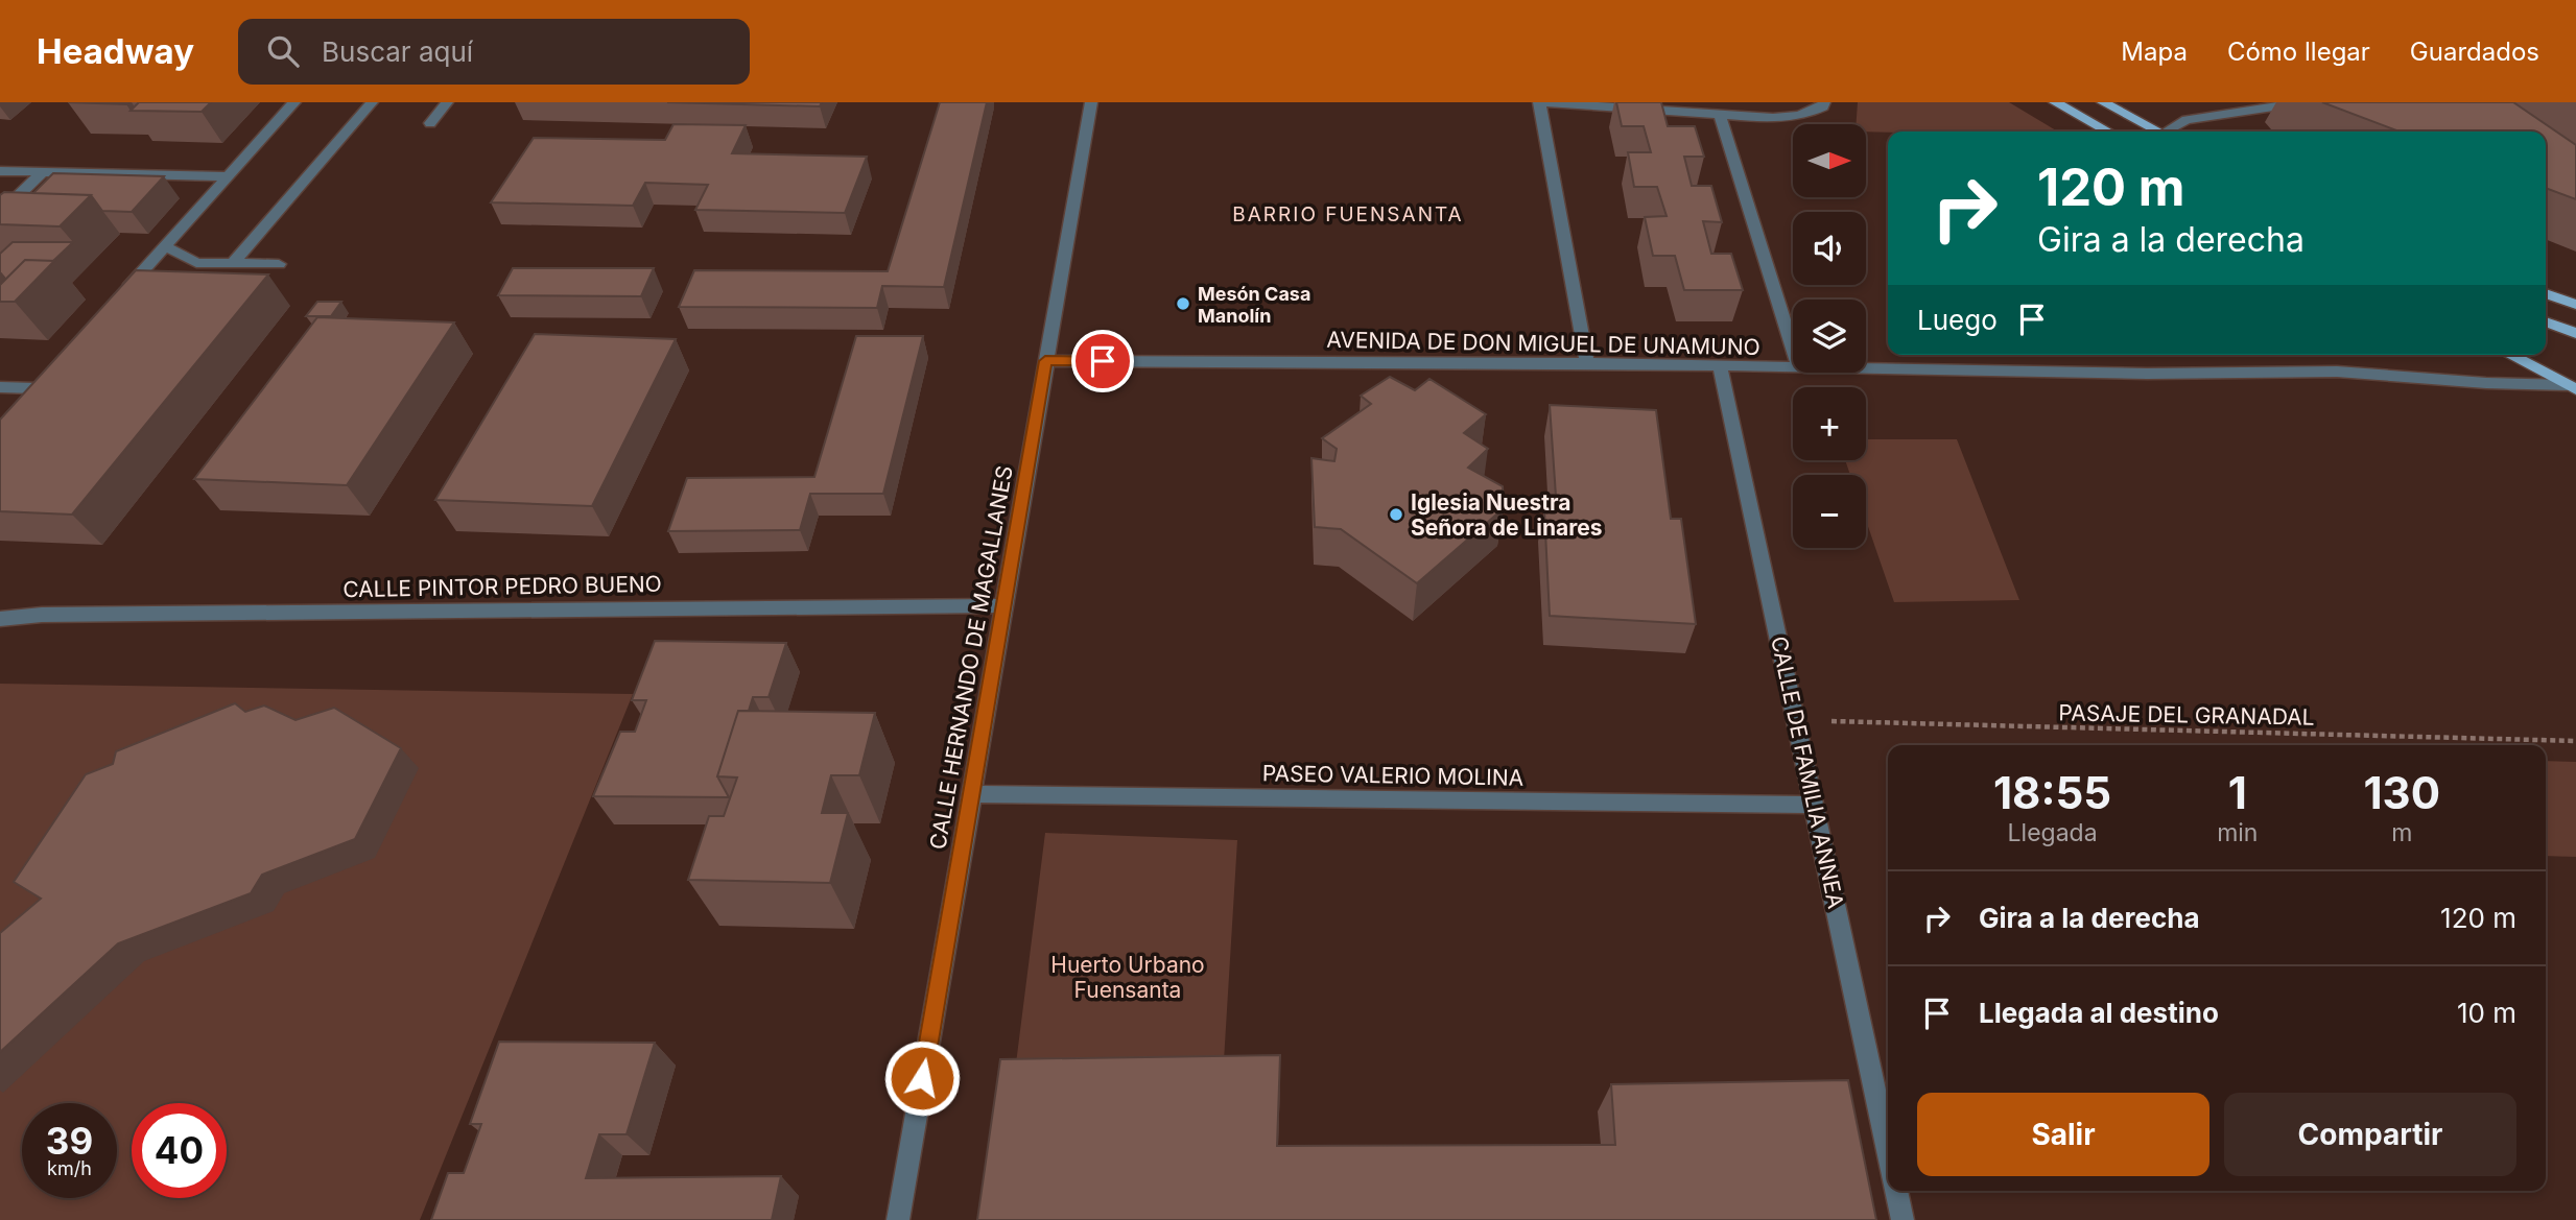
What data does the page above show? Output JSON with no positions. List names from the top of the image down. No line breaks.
{"streets":{"street":["AVENIDA DE DON MIGUEL DE UNAMUNO","CALLE PINTOR PEDRO BUENO","CALLE HERNANDO DE MAGALLANES","CALLE DE FAMILIA ANNEA","PASEO VALERIO MOLINA"],"path":["PASAJE DEL GRANADAL"]},"crossings":[["AVENIDA DE DON MIGUEL DE UNAMUNO","CALLE HERNANDO DE MAGALLANES"],["AVENIDA DE DON MIGUEL DE UNAMUNO","CALLE DE FAMILIA ANNEA"],["CALLE PINTOR PEDRO BUENO","CALLE HERNANDO DE MAGALLANES"],["CALLE HERNANDO DE MAGALLANES","PASEO VALERIO MOLINA"],["PASAJE DEL GRANADAL","CALLE DE FAMILIA ANNEA"],["CALLE DE FAMILIA ANNEA","PASEO VALERIO MOLINA"]],"districts":["BARRIO FUENSANTA"],"parks":["Huerto Urbano Fuensanta"],"places":["Mesón Casa Manolín","Iglesia Nuestra Señora de Linares"],"north":"right","page":{"header":"Headway","search":"Buscar aquí","nav":["Mapa","Cómo llegar","Guardados"],"map_buttons":["+","−"],"turn":["120 m","Gira a la derecha"],"then":"Luego","eta":["18:55","Llegada","1","min","130","m"],"list":[{"name":"Gira a la derecha","value":"120 m"},{"name":"Llegada al destino","value":"10 m"}],"buttons":["Salir","Compartir"],"speed":"39 km/h","limit":"40"}}
